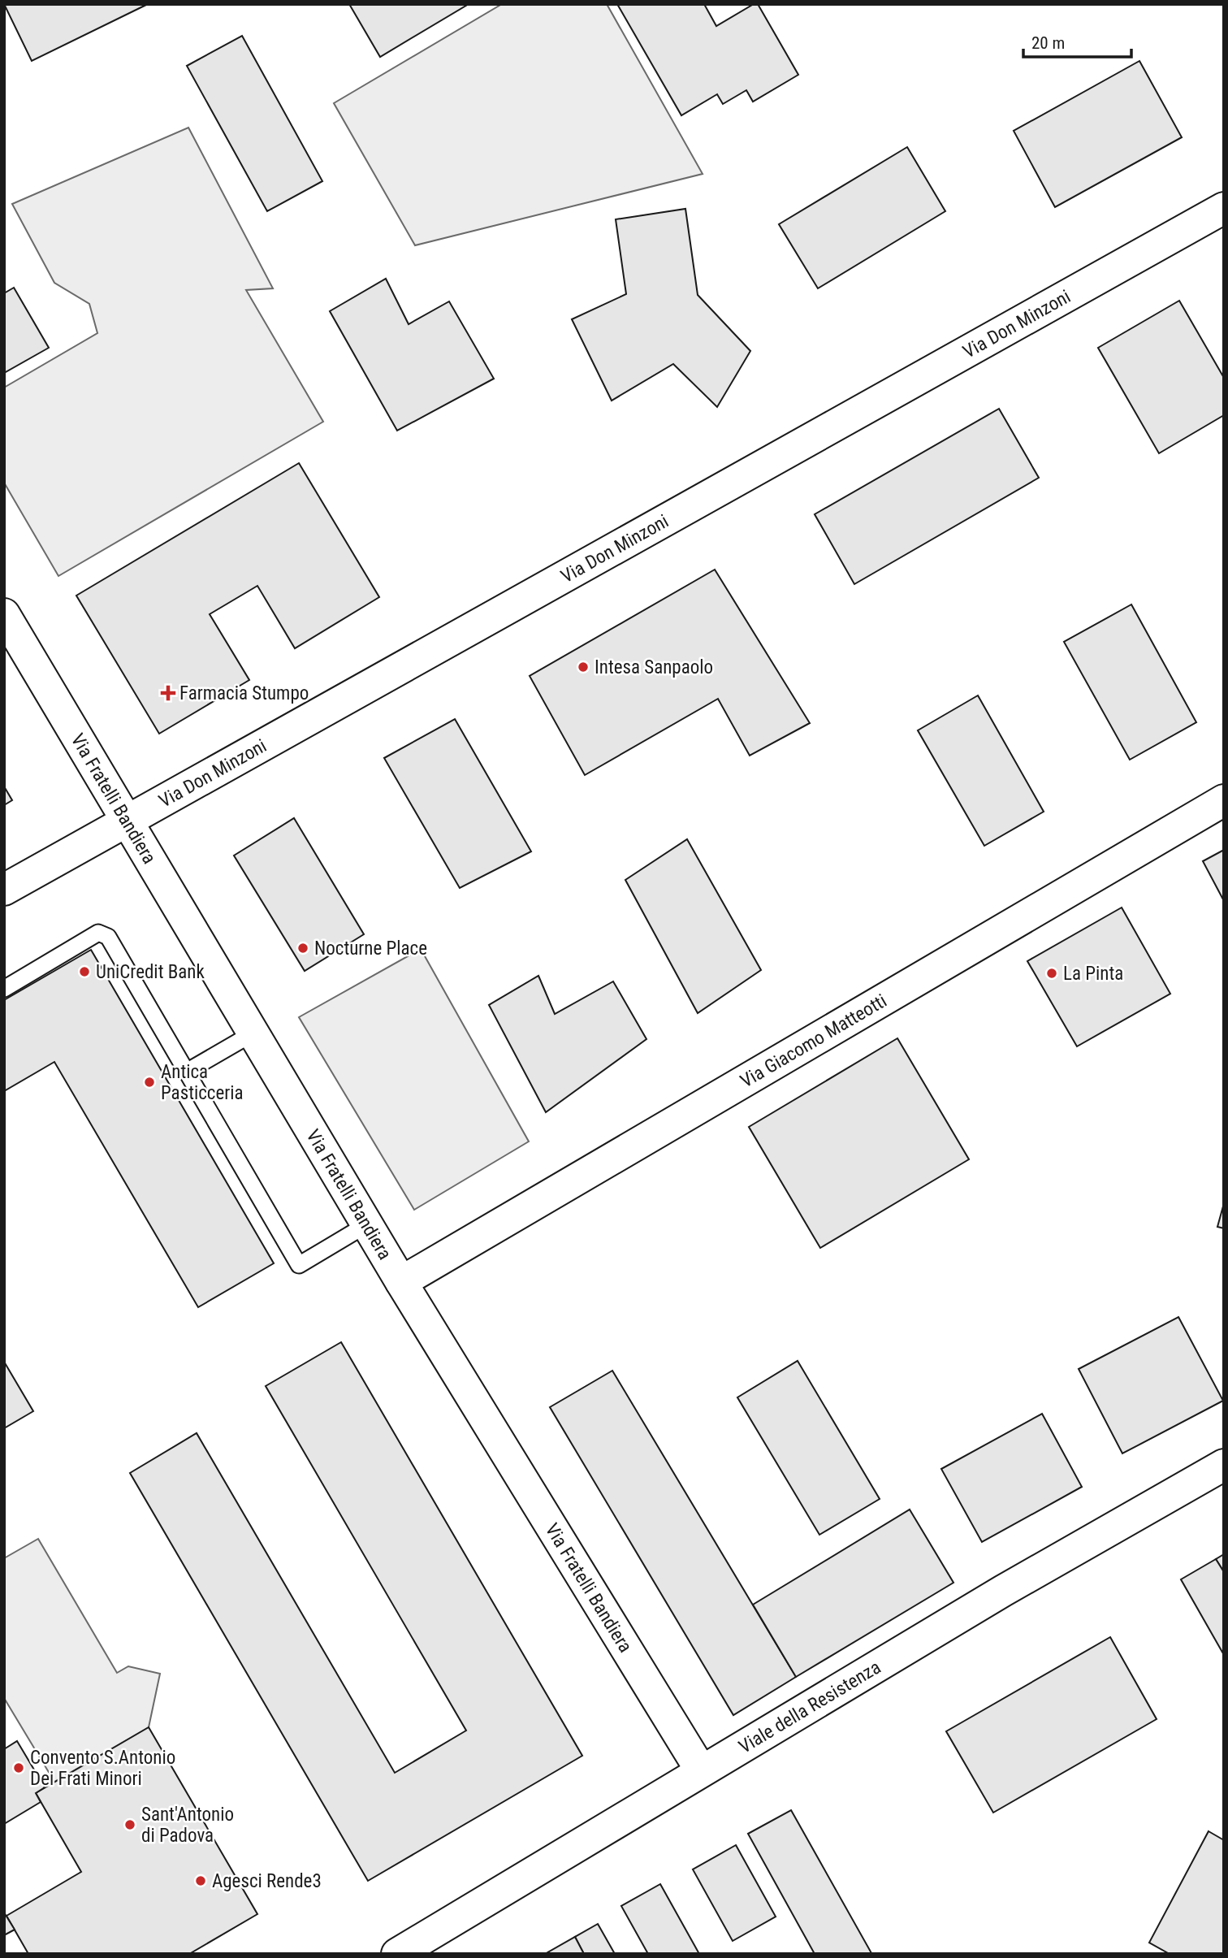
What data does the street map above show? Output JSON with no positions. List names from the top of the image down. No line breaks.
{"streets":{"main road":["Via Don Minzoni","Via Fratelli Bandiera","Via Giacomo Matteotti","Viale della Resistenza"]},"crossings":[["Via Don Minzoni","Via Fratelli Bandiera"],["Via Fratelli Bandiera","Via Giacomo Matteotti"],["Via Fratelli Bandiera","Viale della Resistenza"]],"places":{"other":["Intesa Sanpaolo","Nocturne Place","UniCredit Bank","La Pinta","Antica Pasticceria","Convento S.Antonio Dei Frati Minori","Sant'Antonio di Padova","Agesci Rende3"],"health":["Farmacia Stumpo"]},"scale_bar":"20 m"}
